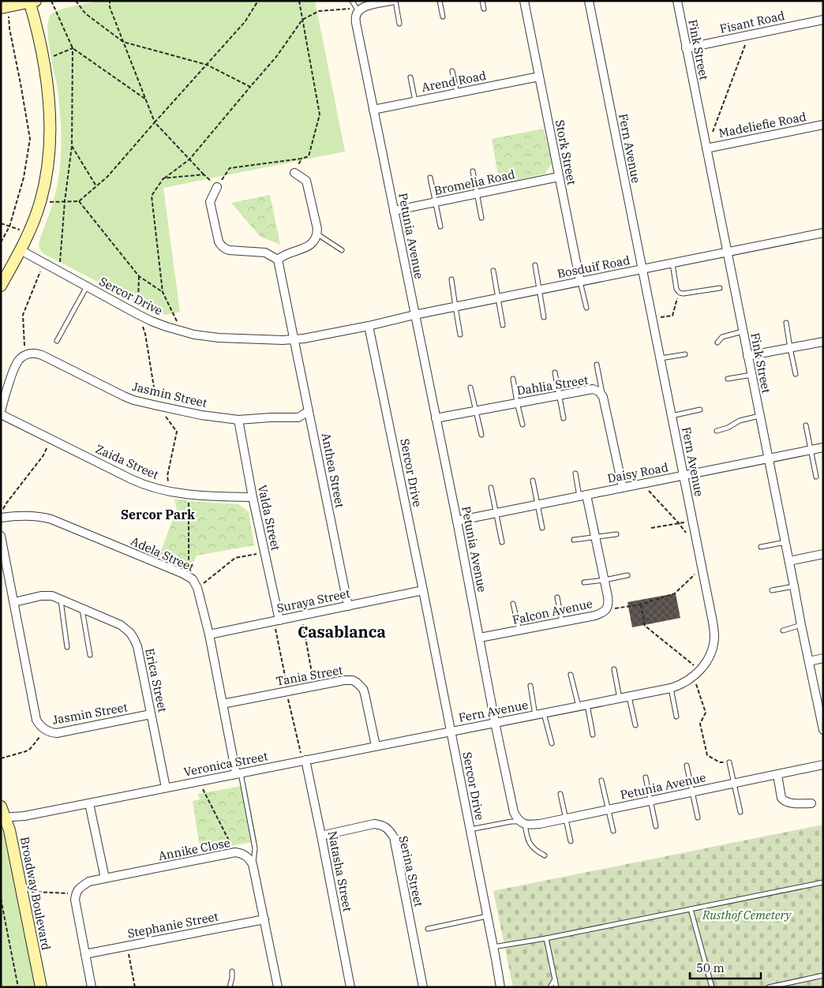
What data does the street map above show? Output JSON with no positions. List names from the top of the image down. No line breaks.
{"streets":{"street":["Fisant Road","Fink Street","Arend Road","Madeliefie Road","Fern Avenue","Stork Street","Bromelia Road","Petunia Avenue","Bosduif Road","Sercor Drive","Dahlia Street","Jasmin Street","Zaida Street","Anthea Street","Daisy Road","Valda Street","Adela Street","Suraya Street","Falcon Avenue","Tania Street","Erica Street","Veronica Street","Annike Close","Natasha Street","Serina Street","Broadway Boulevard","Stephanie Street"]},"crossings":[["Fisant Road","Fink Street"],["Fink Street","Madeliefie Road"],["Fink Street","Bosduif Road"],["Fink Street","Daisy Road"],["Arend Road","Stork Street"],["Arend Road","Petunia Avenue"],["Fern Avenue","Petunia Avenue"],["Fern Avenue","Bosduif Road"],["Fern Avenue","Sercor Drive"],["Fern Avenue","Daisy Road"],["Fern Avenue","Veronica Street"],["Stork Street","Bromelia Road"],["Stork Street","Bosduif Road"],["Bromelia Road","Petunia Avenue"],["Petunia Avenue","Bosduif Road"],["Petunia Avenue","Dahlia Street"],["Petunia Avenue","Daisy Road"],["Petunia Avenue","Falcon Avenue"],["Bosduif Road","Sercor Drive"],["Sercor Drive","Anthea Street"],["Sercor Drive","Suraya Street"],["Sercor Drive","Veronica Street"],["Dahlia Street","Daisy Road"],["Jasmin Street","Anthea Street"],["Jasmin Street","Valda Street"],["Jasmin Street","Erica Street"],["Zaida Street","Valda Street"],["Anthea Street","Suraya Street"],["Daisy Road","Falcon Avenue"],["Valda Street","Suraya Street"],["Adela Street","Suraya Street"],["Adela Street","Tania Street"],["Adela Street","Veronica Street"],["Tania Street","Veronica Street"],["Erica Street","Veronica Street"],["Veronica Street","Natasha Street"],["Veronica Street","Broadway Boulevard"],["Natasha Street","Serina Street"]],"districts":["Sercor Park","Casablanca"],"parks":["Rusthof Cemetery"],"scale_bar":"50 m"}
